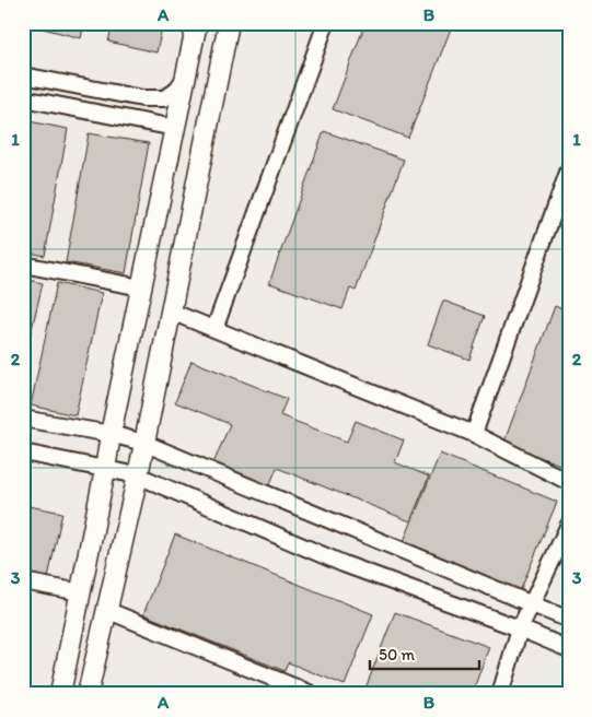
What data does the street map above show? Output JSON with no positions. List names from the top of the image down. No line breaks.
{"scale_bar":"50 m","grid":{"columns":["A","B"],"rows":["1","2","3"]}}
